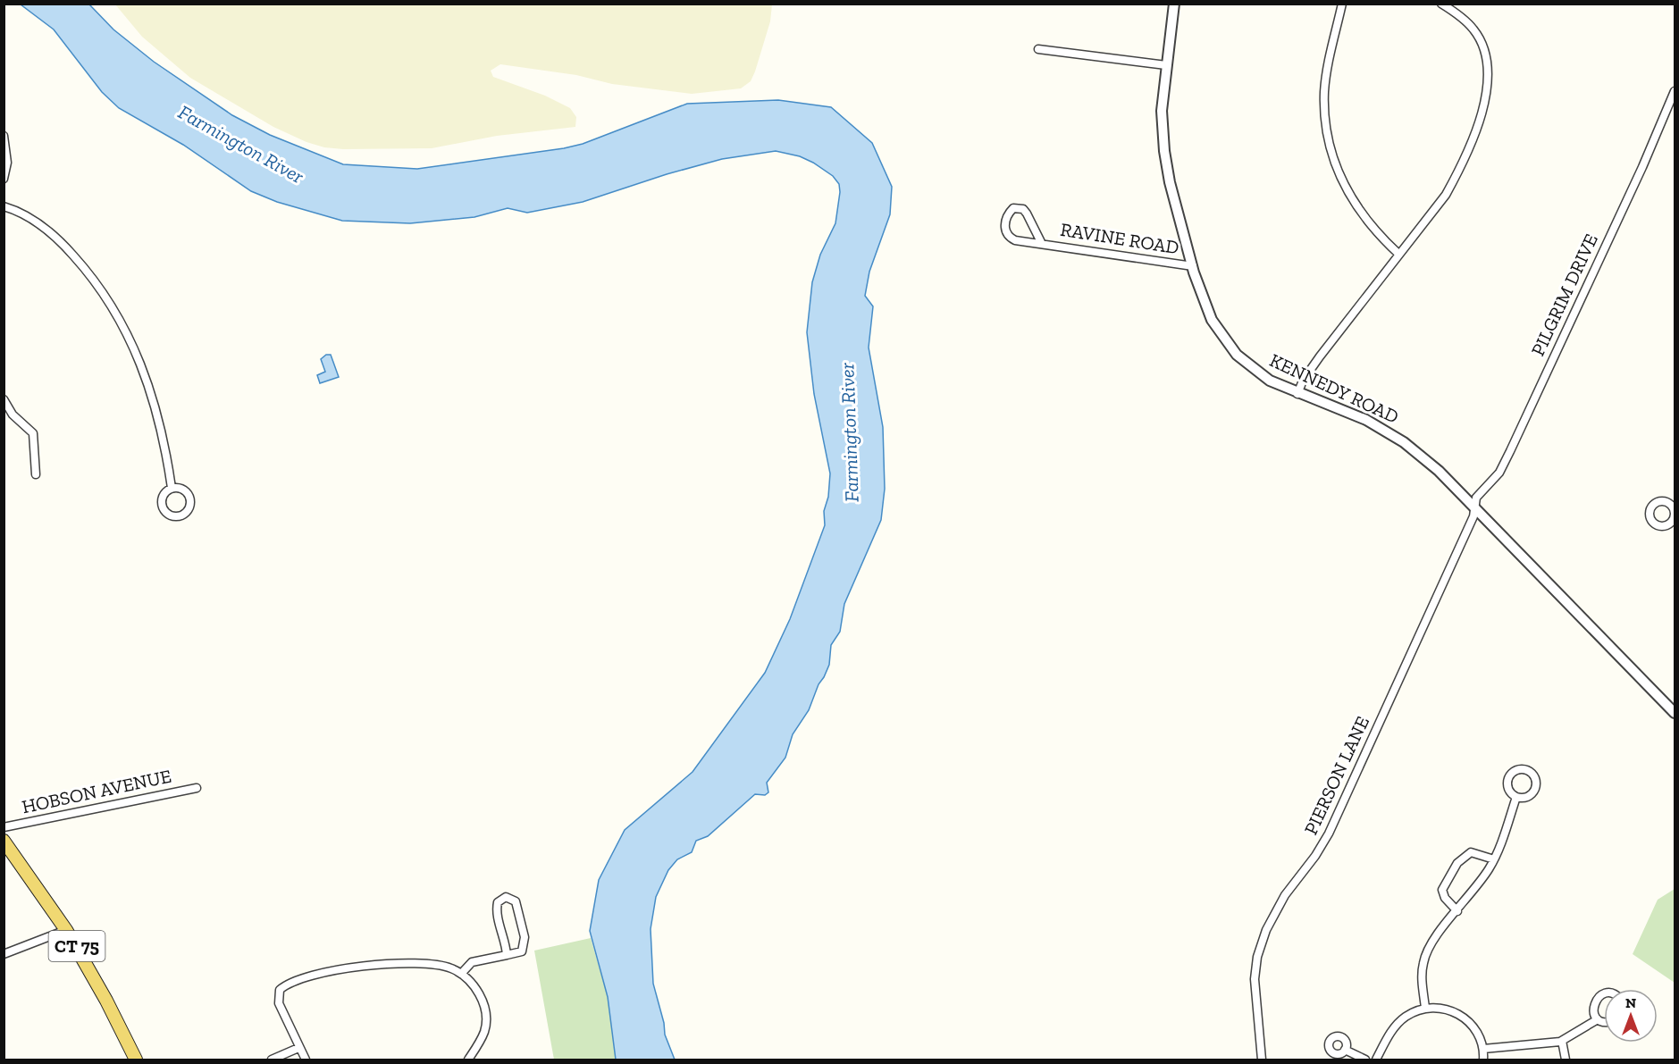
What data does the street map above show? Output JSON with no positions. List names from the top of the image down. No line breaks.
{"streets":{"main road":["CT 75"],"street":["RAVINE ROAD","PILGRIM DRIVE","KENNEDY ROAD","PIERSON LANE","HOBSON AVENUE"]},"crossings":[["RAVINE ROAD","KENNEDY ROAD"],["PILGRIM DRIVE","KENNEDY ROAD"],["PILGRIM DRIVE","PIERSON LANE"],["KENNEDY ROAD","PIERSON LANE"]],"water":["Farmington River"],"north":"top"}
